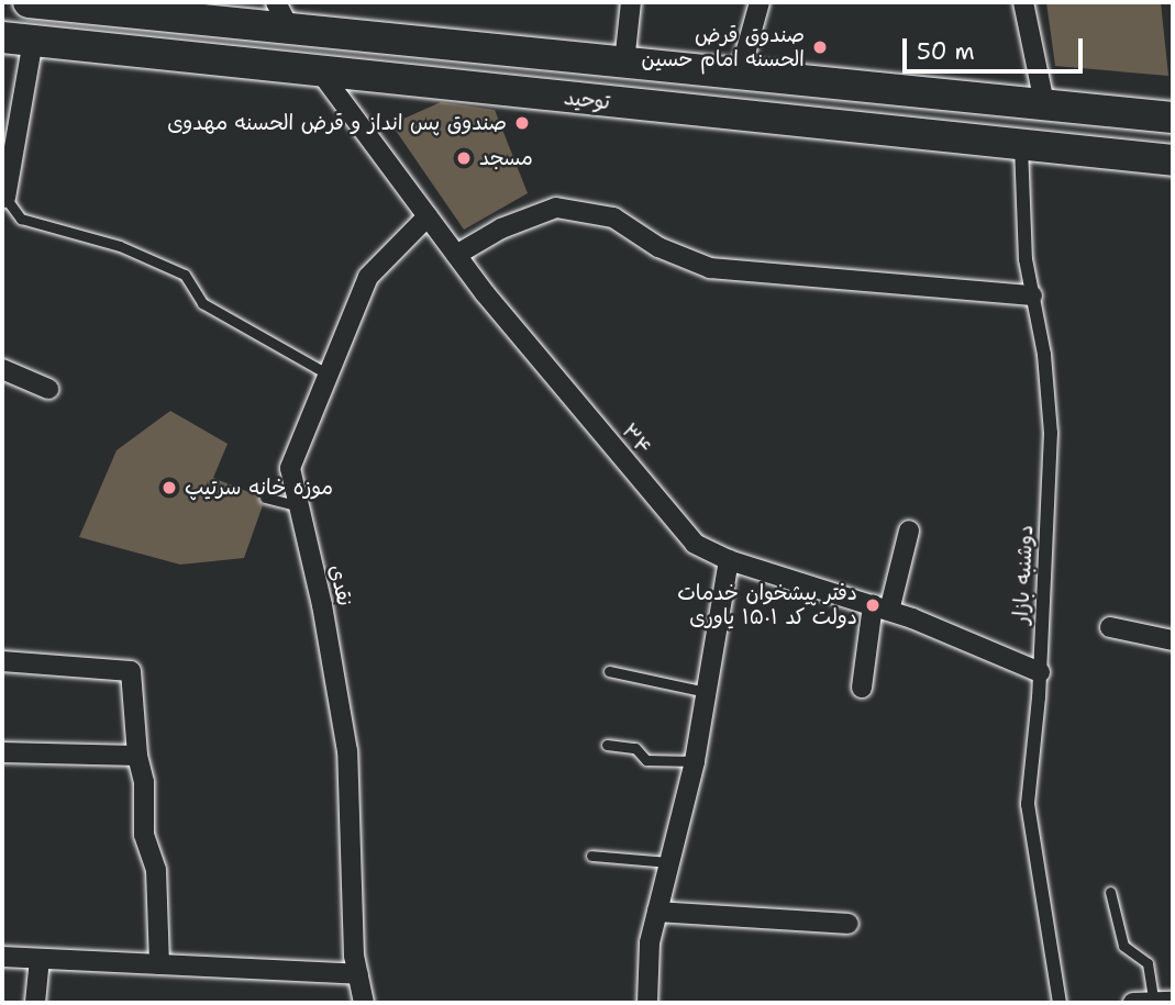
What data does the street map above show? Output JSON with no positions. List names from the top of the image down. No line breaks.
{"streets":{"main road":["توحید"],"street":["۳۴","دوشنبه بازار","نقدی"]},"crossings":[["توحید","۳۴"],["توحید","دوشنبه بازار"],["۳۴","دوشنبه بازار"],["۳۴","نقدی"]],"places":["صندوق قرض الحسنه امام حسین","صندوق پس انداز و قرض الحسنه مهدوی","مسجد","موزه خانه سرتیپ","دفتر پیشخوان خدمات دولت کد ۱۵۰۱ یاوری"],"scale_bar":"50 m"}
